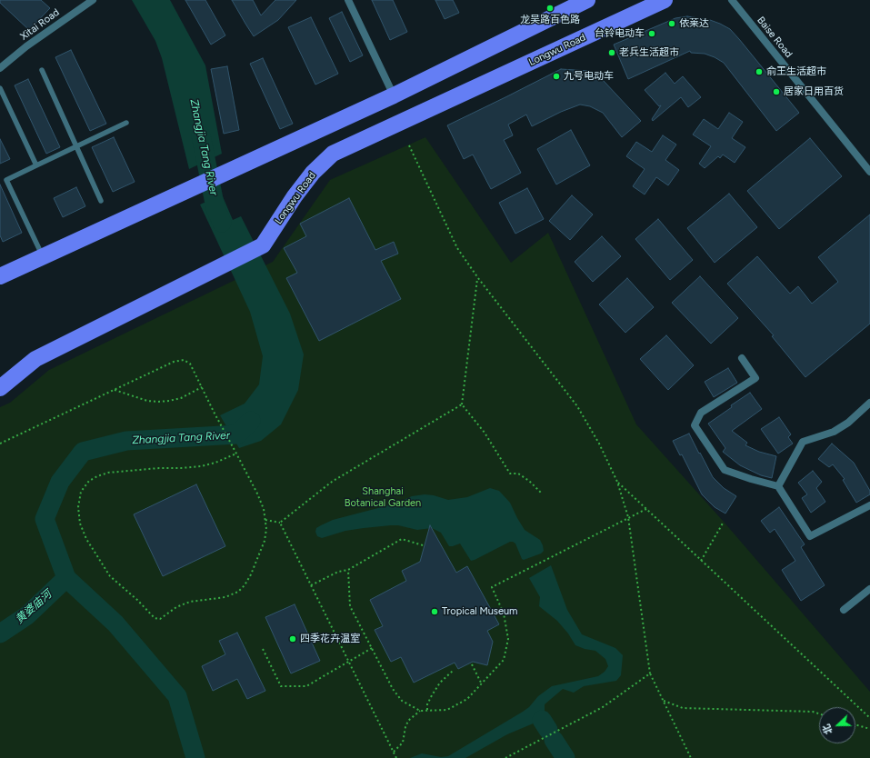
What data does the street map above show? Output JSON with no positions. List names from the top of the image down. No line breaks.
{"streets":{"main road":["Longwu Road"],"street":["Xitai Road","Baise Road"]},"water":["Zhangjia Tang River","黄婆庙河"],"parks":["Shanghai Botanical Garden"],"places":["龙吴路百色路","依莱达","台铃电动车","老兵生活超市","俞王生活超市","九号电动车","居家日用百货","Tropical Museum","四季花卉温室"],"north":"left"}
